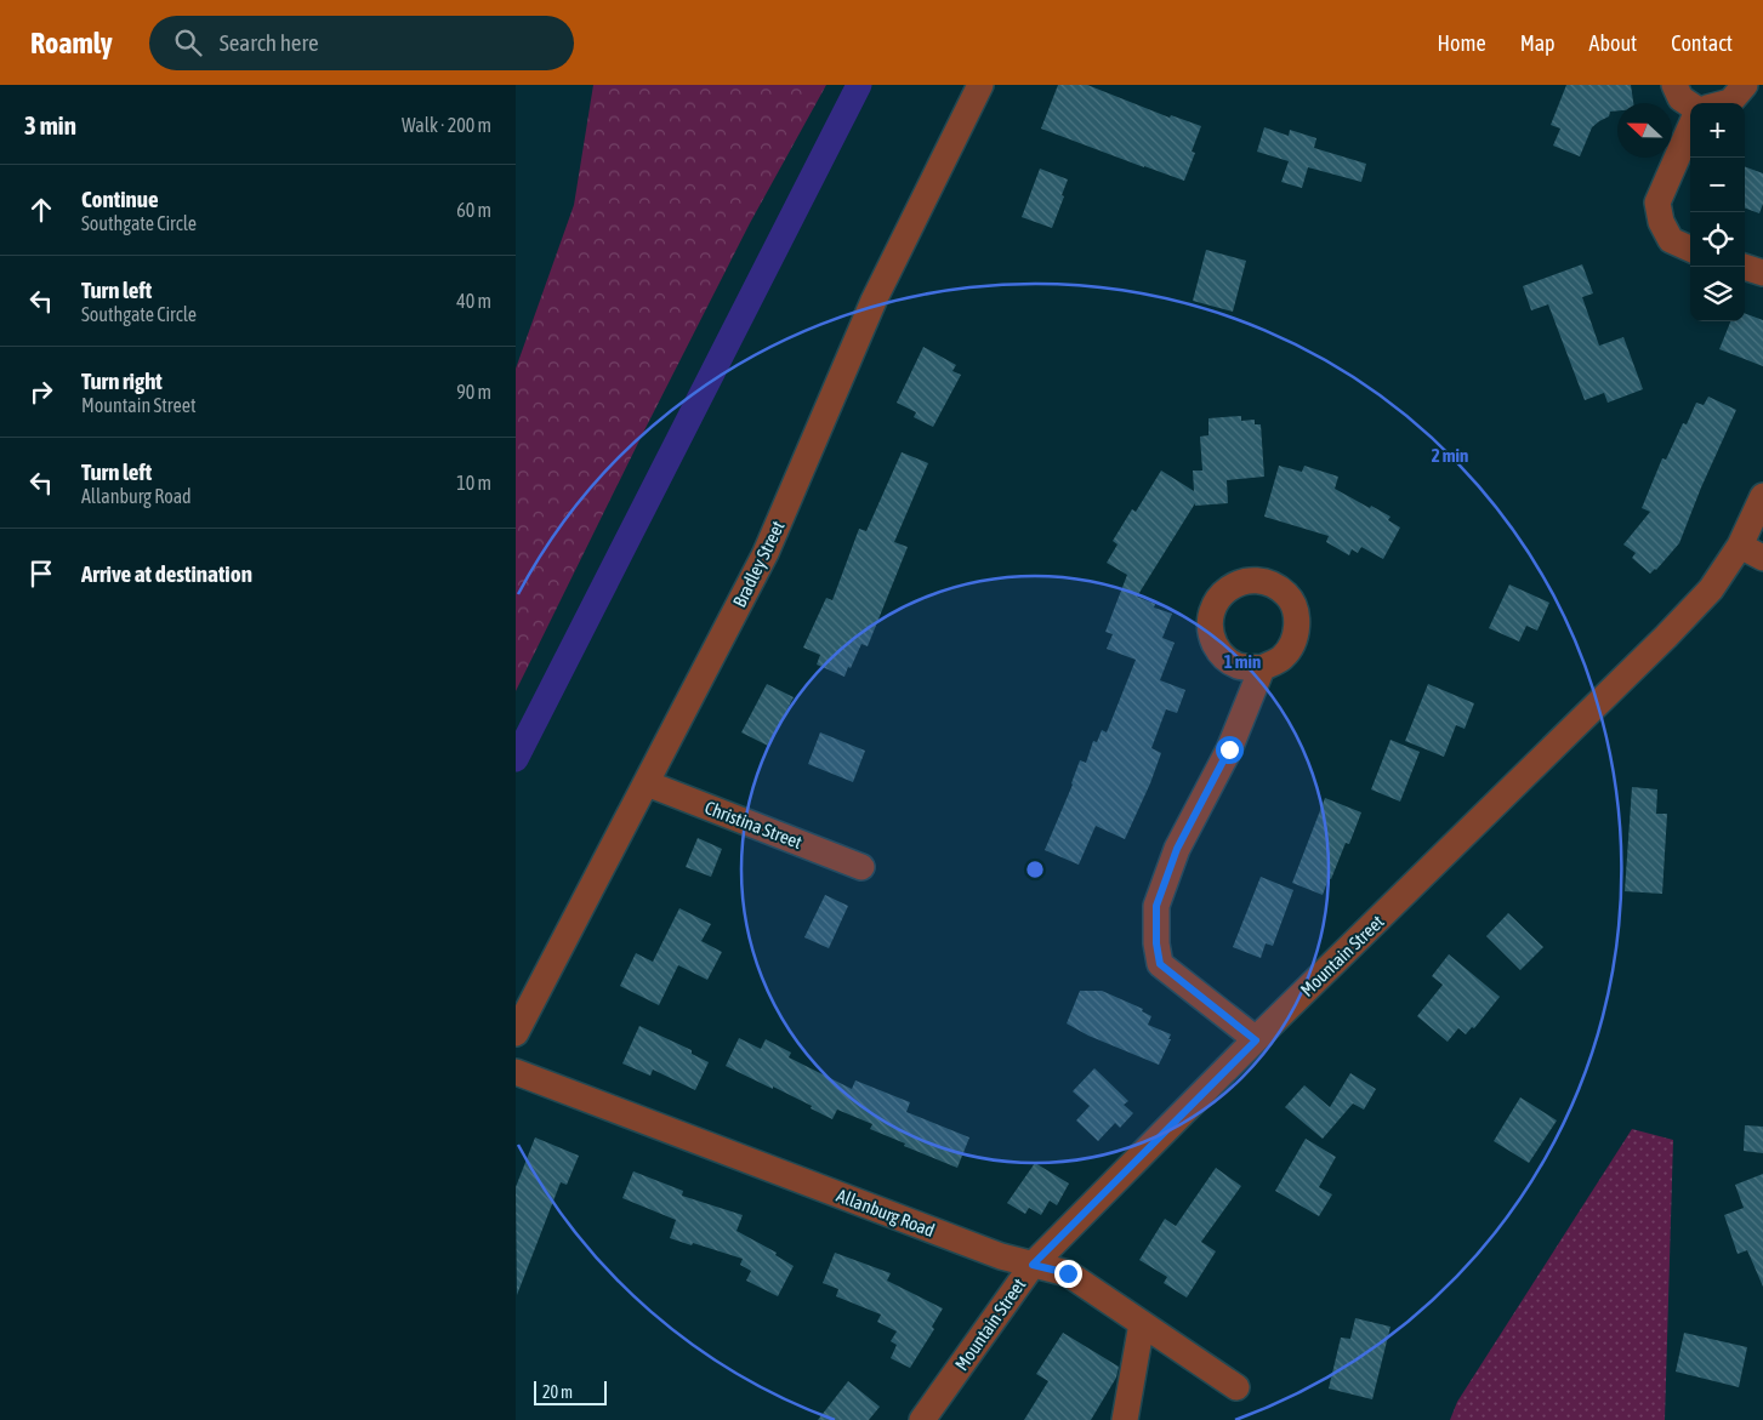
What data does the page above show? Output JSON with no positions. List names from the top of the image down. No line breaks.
{"streets":{"street":["Bradley Street","Christina Street","Mountain Street","Allanburg Road"]},"crossings":[["Bradley Street","Christina Street"],["Mountain Street","Allanburg Road"]],"scale_bar":"20 m","north":"left","page":{"header":"Roamly","search":"Search here","nav":["Home","Map","About","Contact"],"heading":["3 min","Walk · 200 m"],"map_buttons":["+","−"],"list":[["Continue","Southgate Circle","60 m"],["Turn left","Southgate Circle","40 m"],["Turn right","Mountain Street","90 m"],["Turn left","Allanburg Road","10 m"],"Arrive at destination"],"scale":"20 m"},"rings":["2 min","1 min"]}
